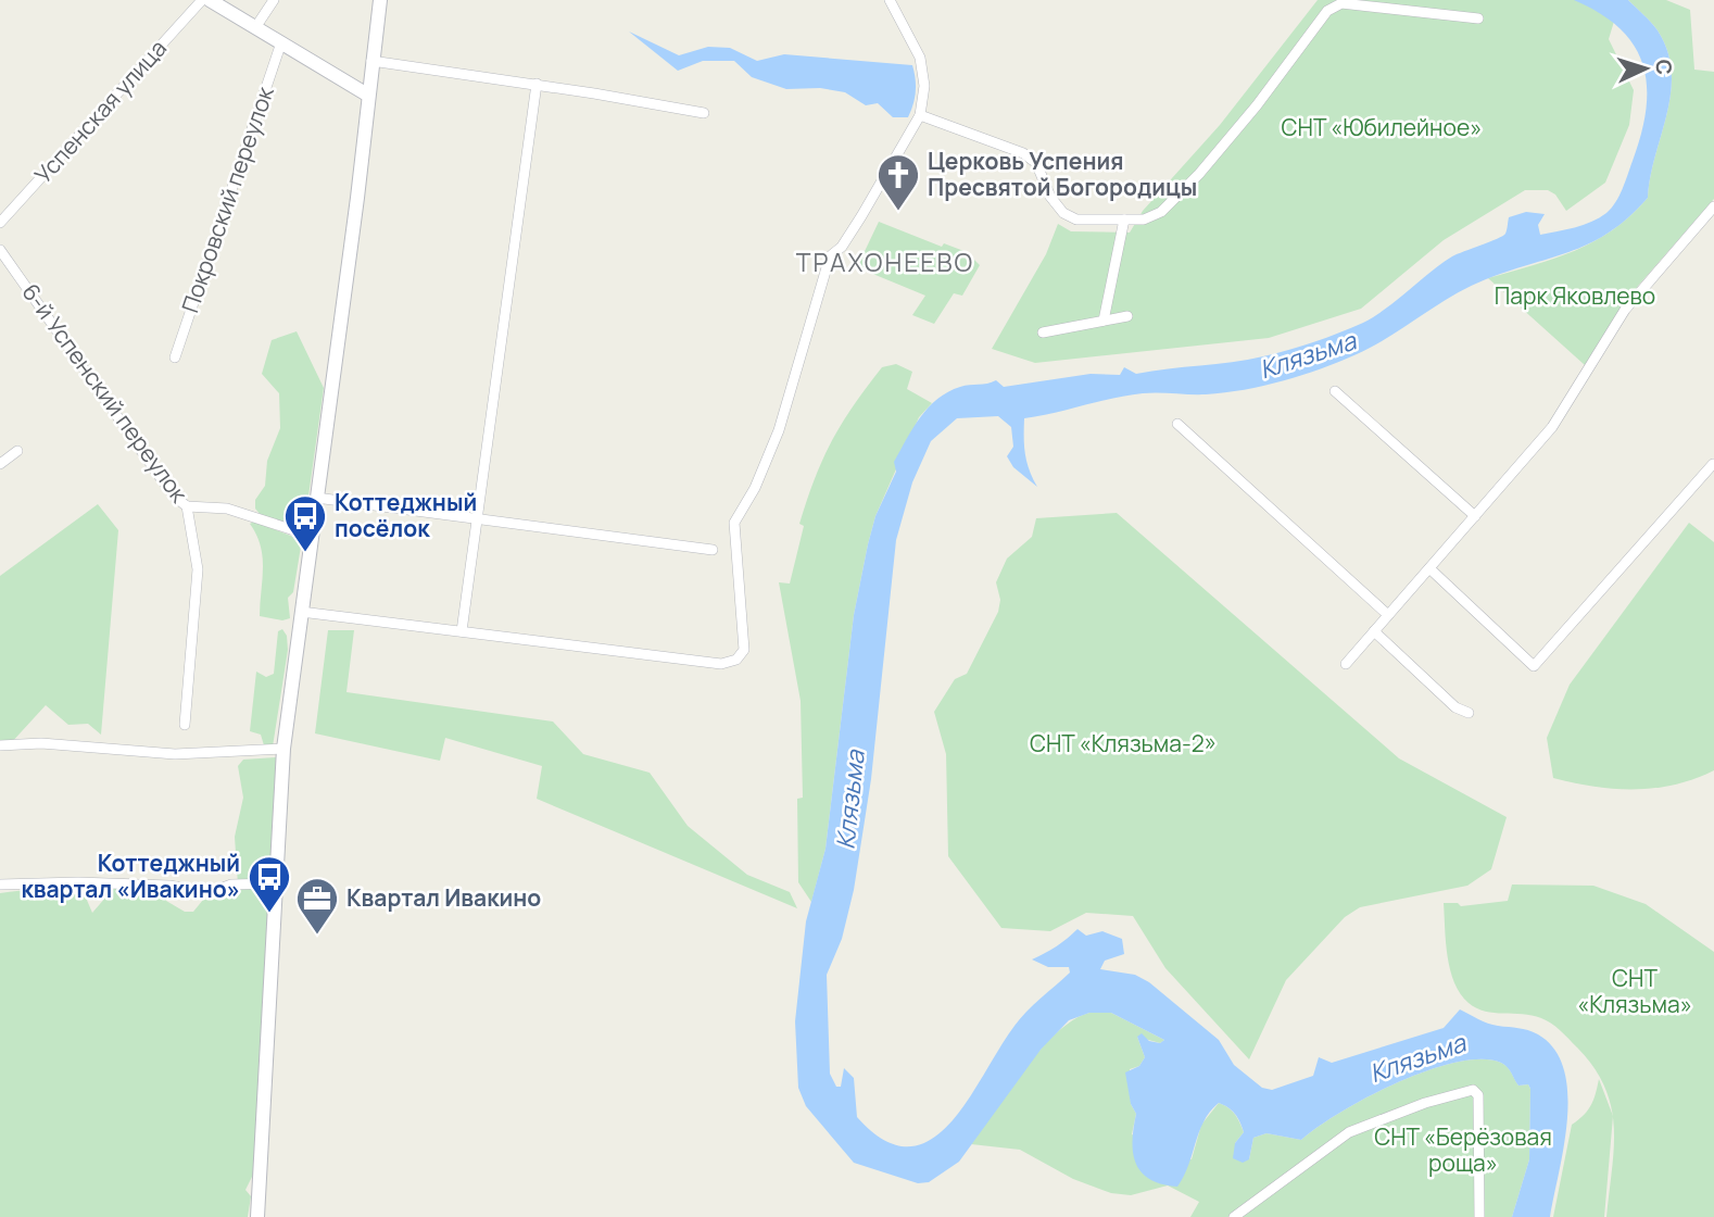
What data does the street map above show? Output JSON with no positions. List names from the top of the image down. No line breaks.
{"streets":{"street":["Успенская улица","Покровский переулок","6-й Успенский переулок"]},"districts":["ТРАХОНЕЕВО"],"water":["Клязьма"],"parks":["СНТ «Юбилейное»","Парк Яковлево","СНТ «Клязьма-2»","СНТ «Клязьма»","СНТ «Берёзовая роща»"],"places":{"church":["Церковь Успения Пресвятой Богородицы"],"bus stop":["Коттеджный посёлок","Коттеджный квартал «Ивакино»"],"office":["Квартал Ивакино"]},"north":"right"}
